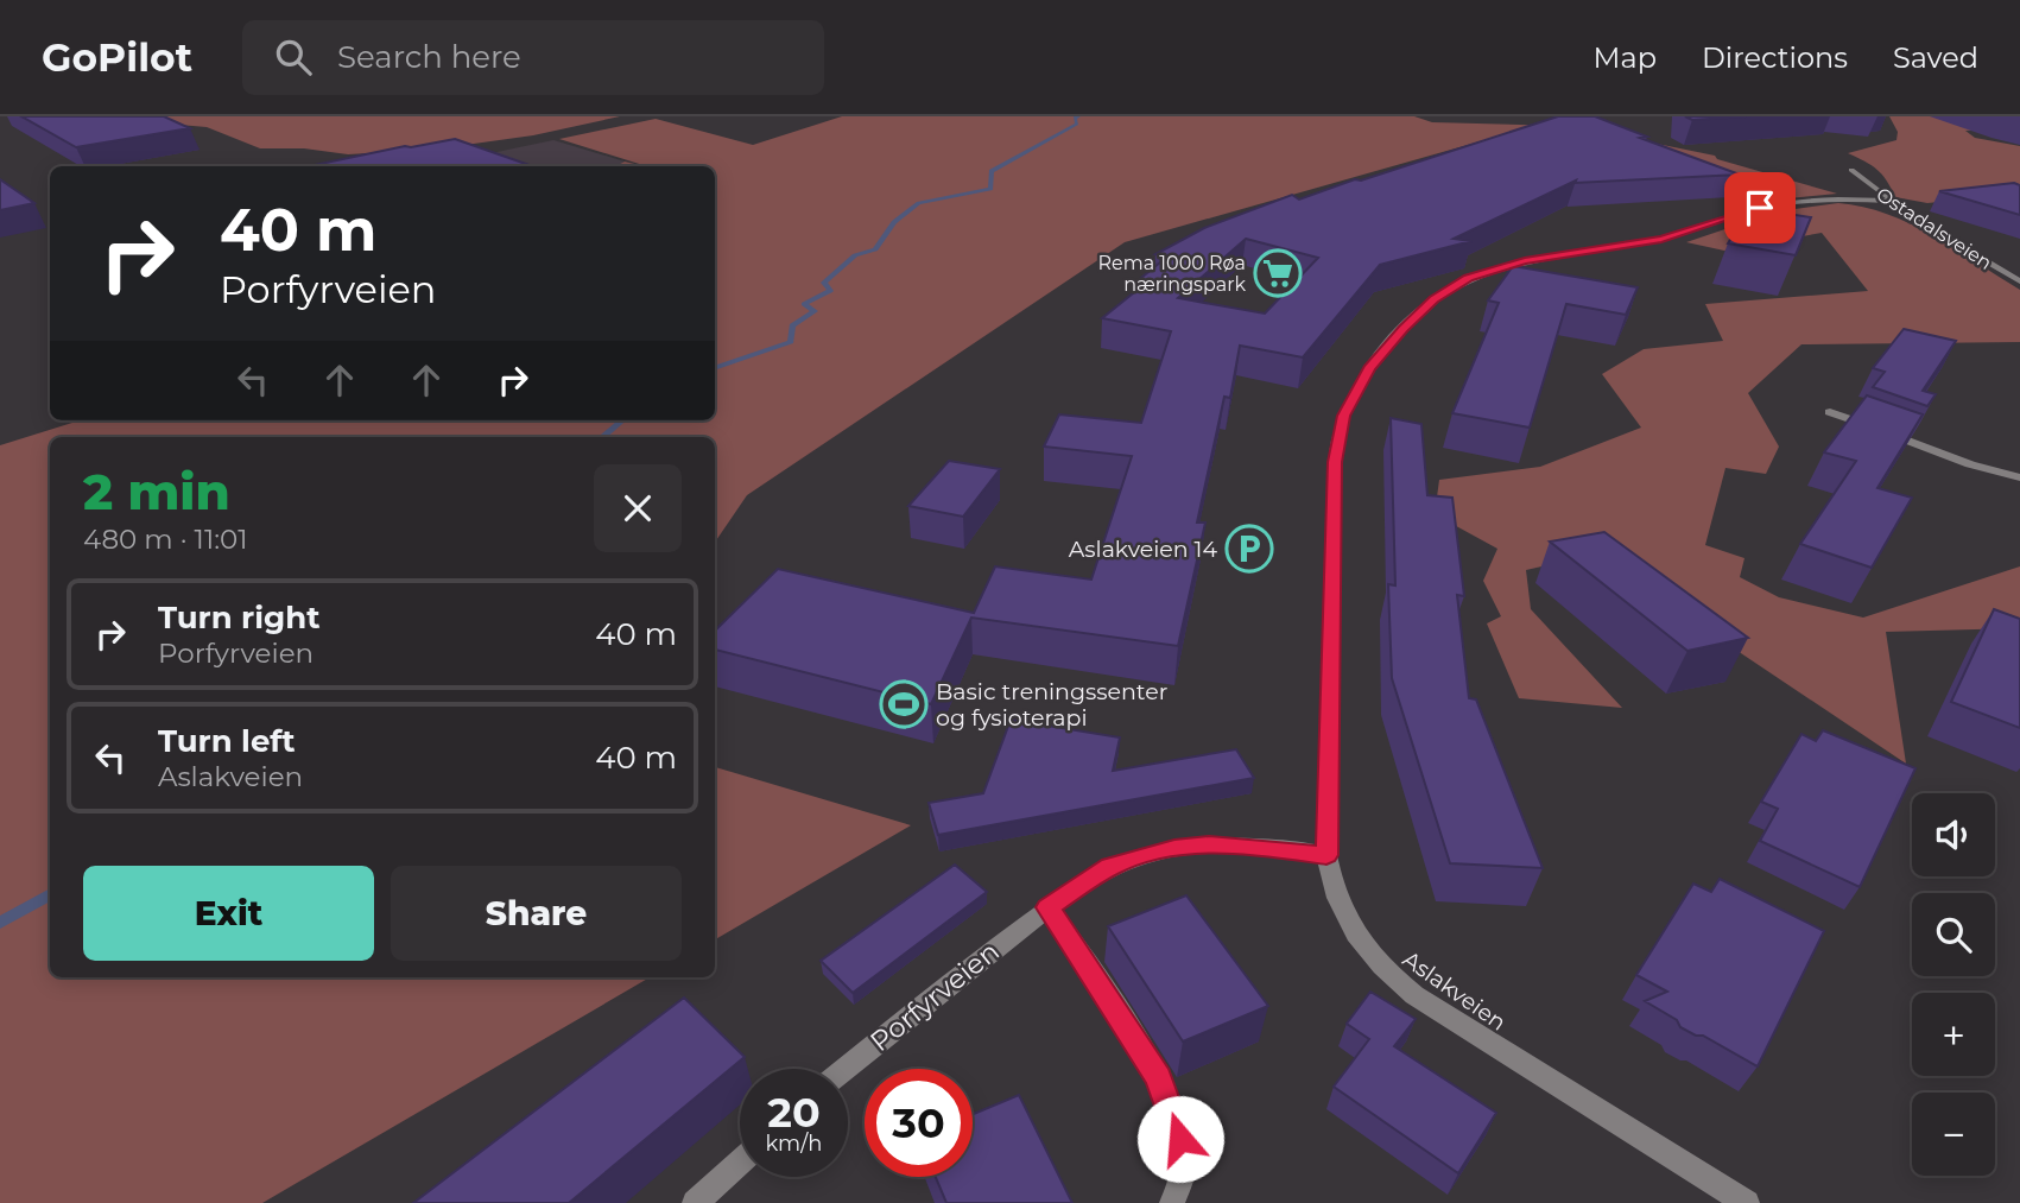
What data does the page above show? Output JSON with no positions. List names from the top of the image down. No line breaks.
{"streets":{"street":["Ostadalsveien","Aslakveien","Porfyrveien"]},"crossings":[["Ostadalsveien","Aslakveien"],["Aslakveien","Porfyrveien"]],"places":{"supermarket":["Rema 1000 Røa næringspark"],"parking":["Aslakveien 14"],"sports":["Basic treningssenter og fysioterapi"]},"page":{"header":"GoPilot","search":"Search here","nav":["Map","Directions","Saved"],"turn":["40 m","Porfyrveien"],"heading":["2 min","480 m · 11:01"],"list":[{"name":"Turn right","note":"Porfyrveien","value":"40 m"},{"name":"Turn left","note":"Aslakveien","value":"40 m"}],"map_buttons":["+","−"],"buttons":["Exit","Share"],"speed":"20 km/h","limit":"30"}}
